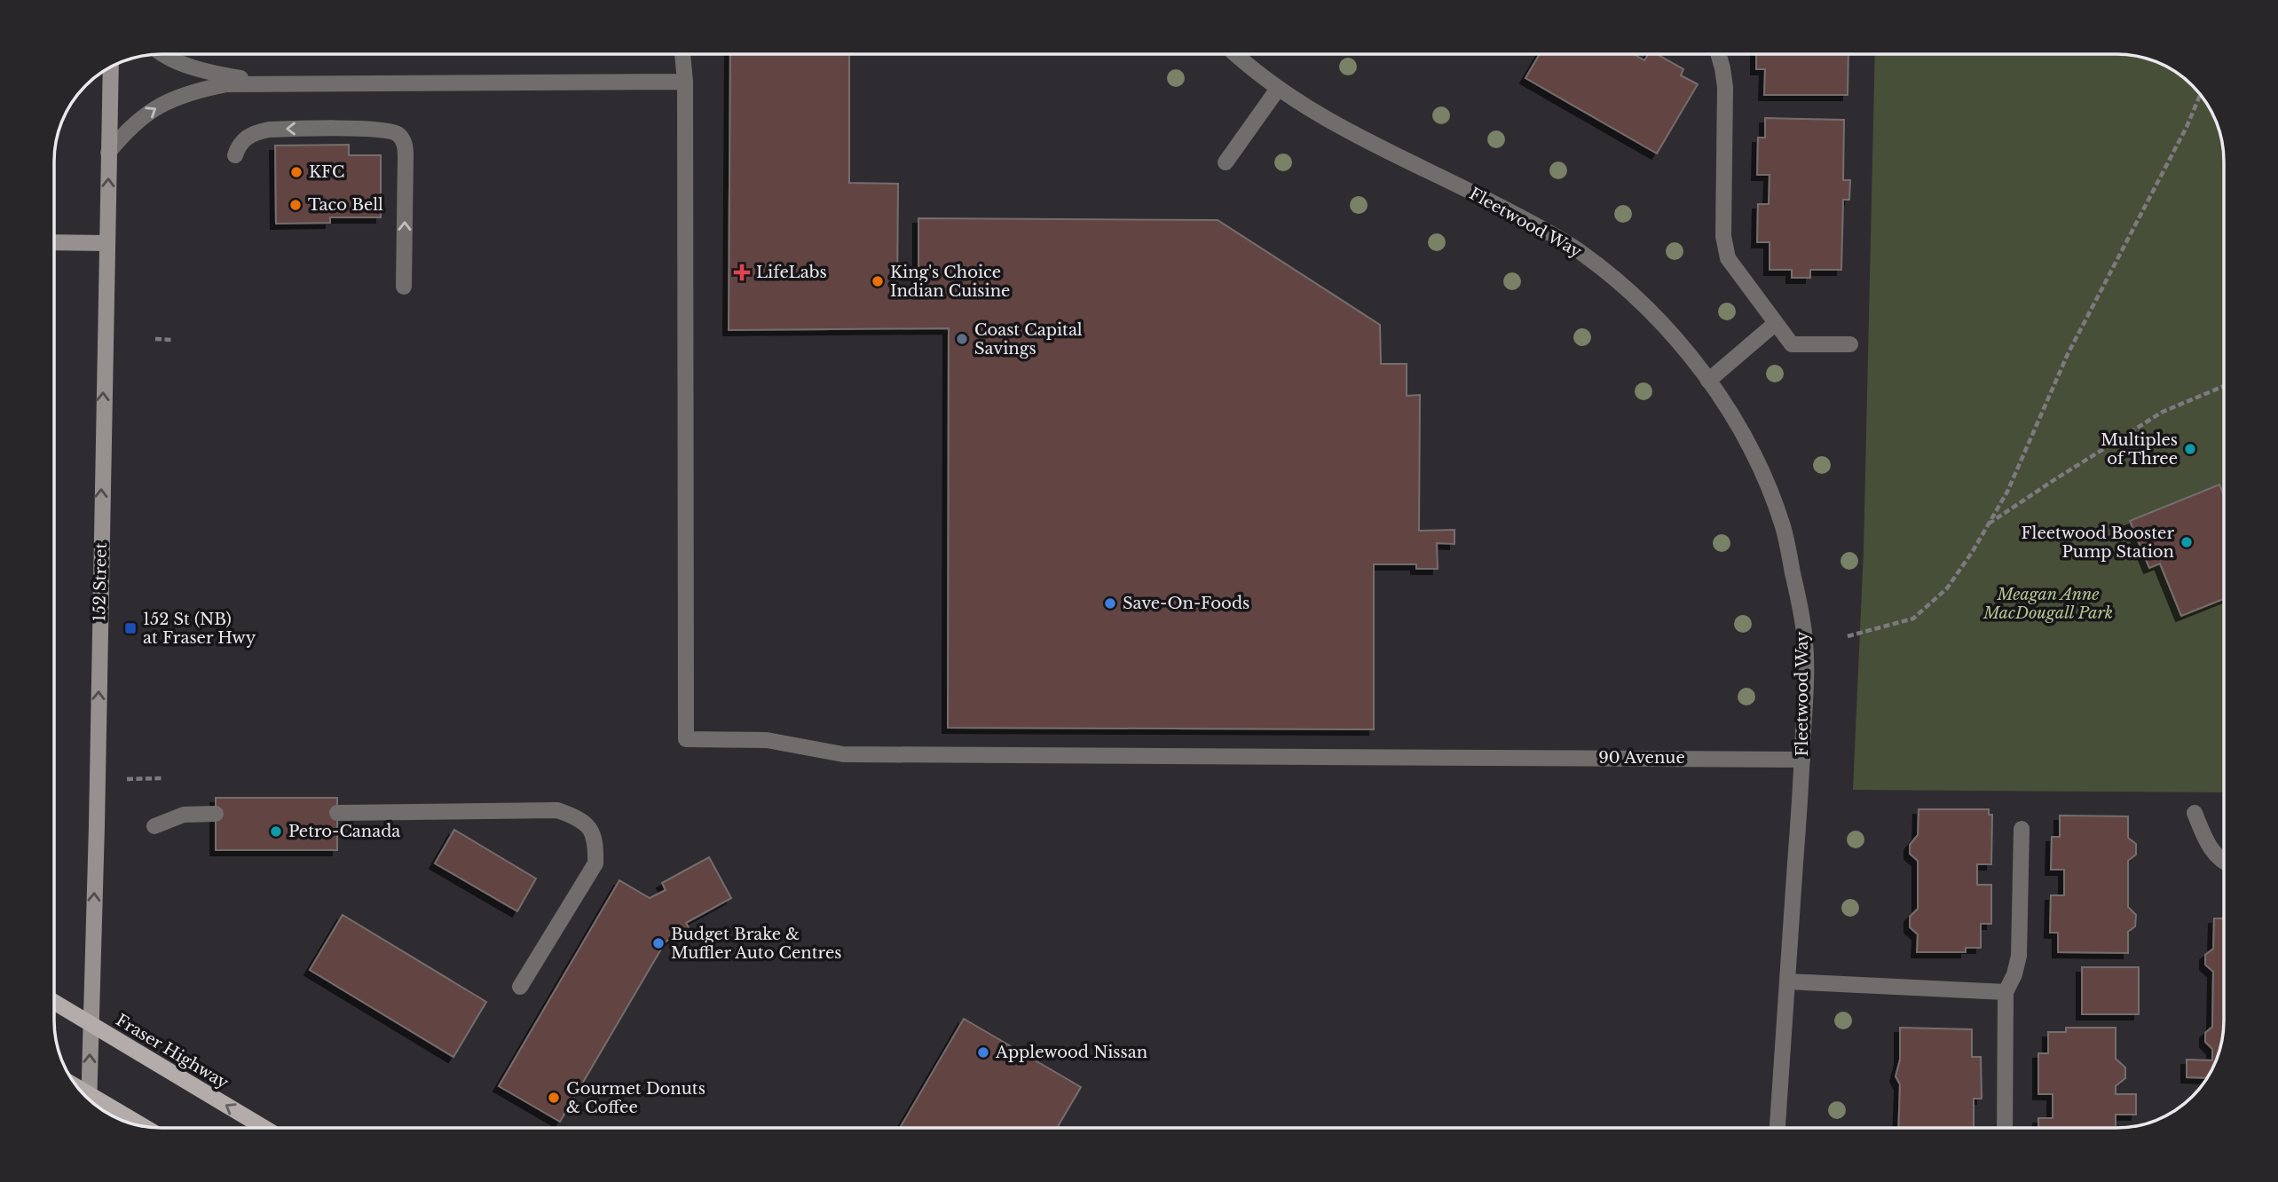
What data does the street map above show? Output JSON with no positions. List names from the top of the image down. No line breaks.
{"streets":{"main road":["152 Street","Fraser Highway"],"street":["Fleetwood Way","90 Avenue"]},"crossings":[["Fleetwood Way","90 Avenue"],["152 Street","Fraser Highway"]],"one_way":["152 Street","Fraser Highway"],"parks":["Meagan Anne MacDougall Park"],"places":{"other":["KFC","Taco Bell","King's Choice Indian Cuisine","Coast Capital Savings","Multiples of Three","Fleetwood Booster Pump Station","Save-On-Foods","Petro-Canada","Budget Brake & Muffler Auto Centres","Applewood Nissan","Gourmet Donuts & Coffee"],"health":["LifeLabs"],"transit":["152 St (NB) at Fraser Hwy"]}}
